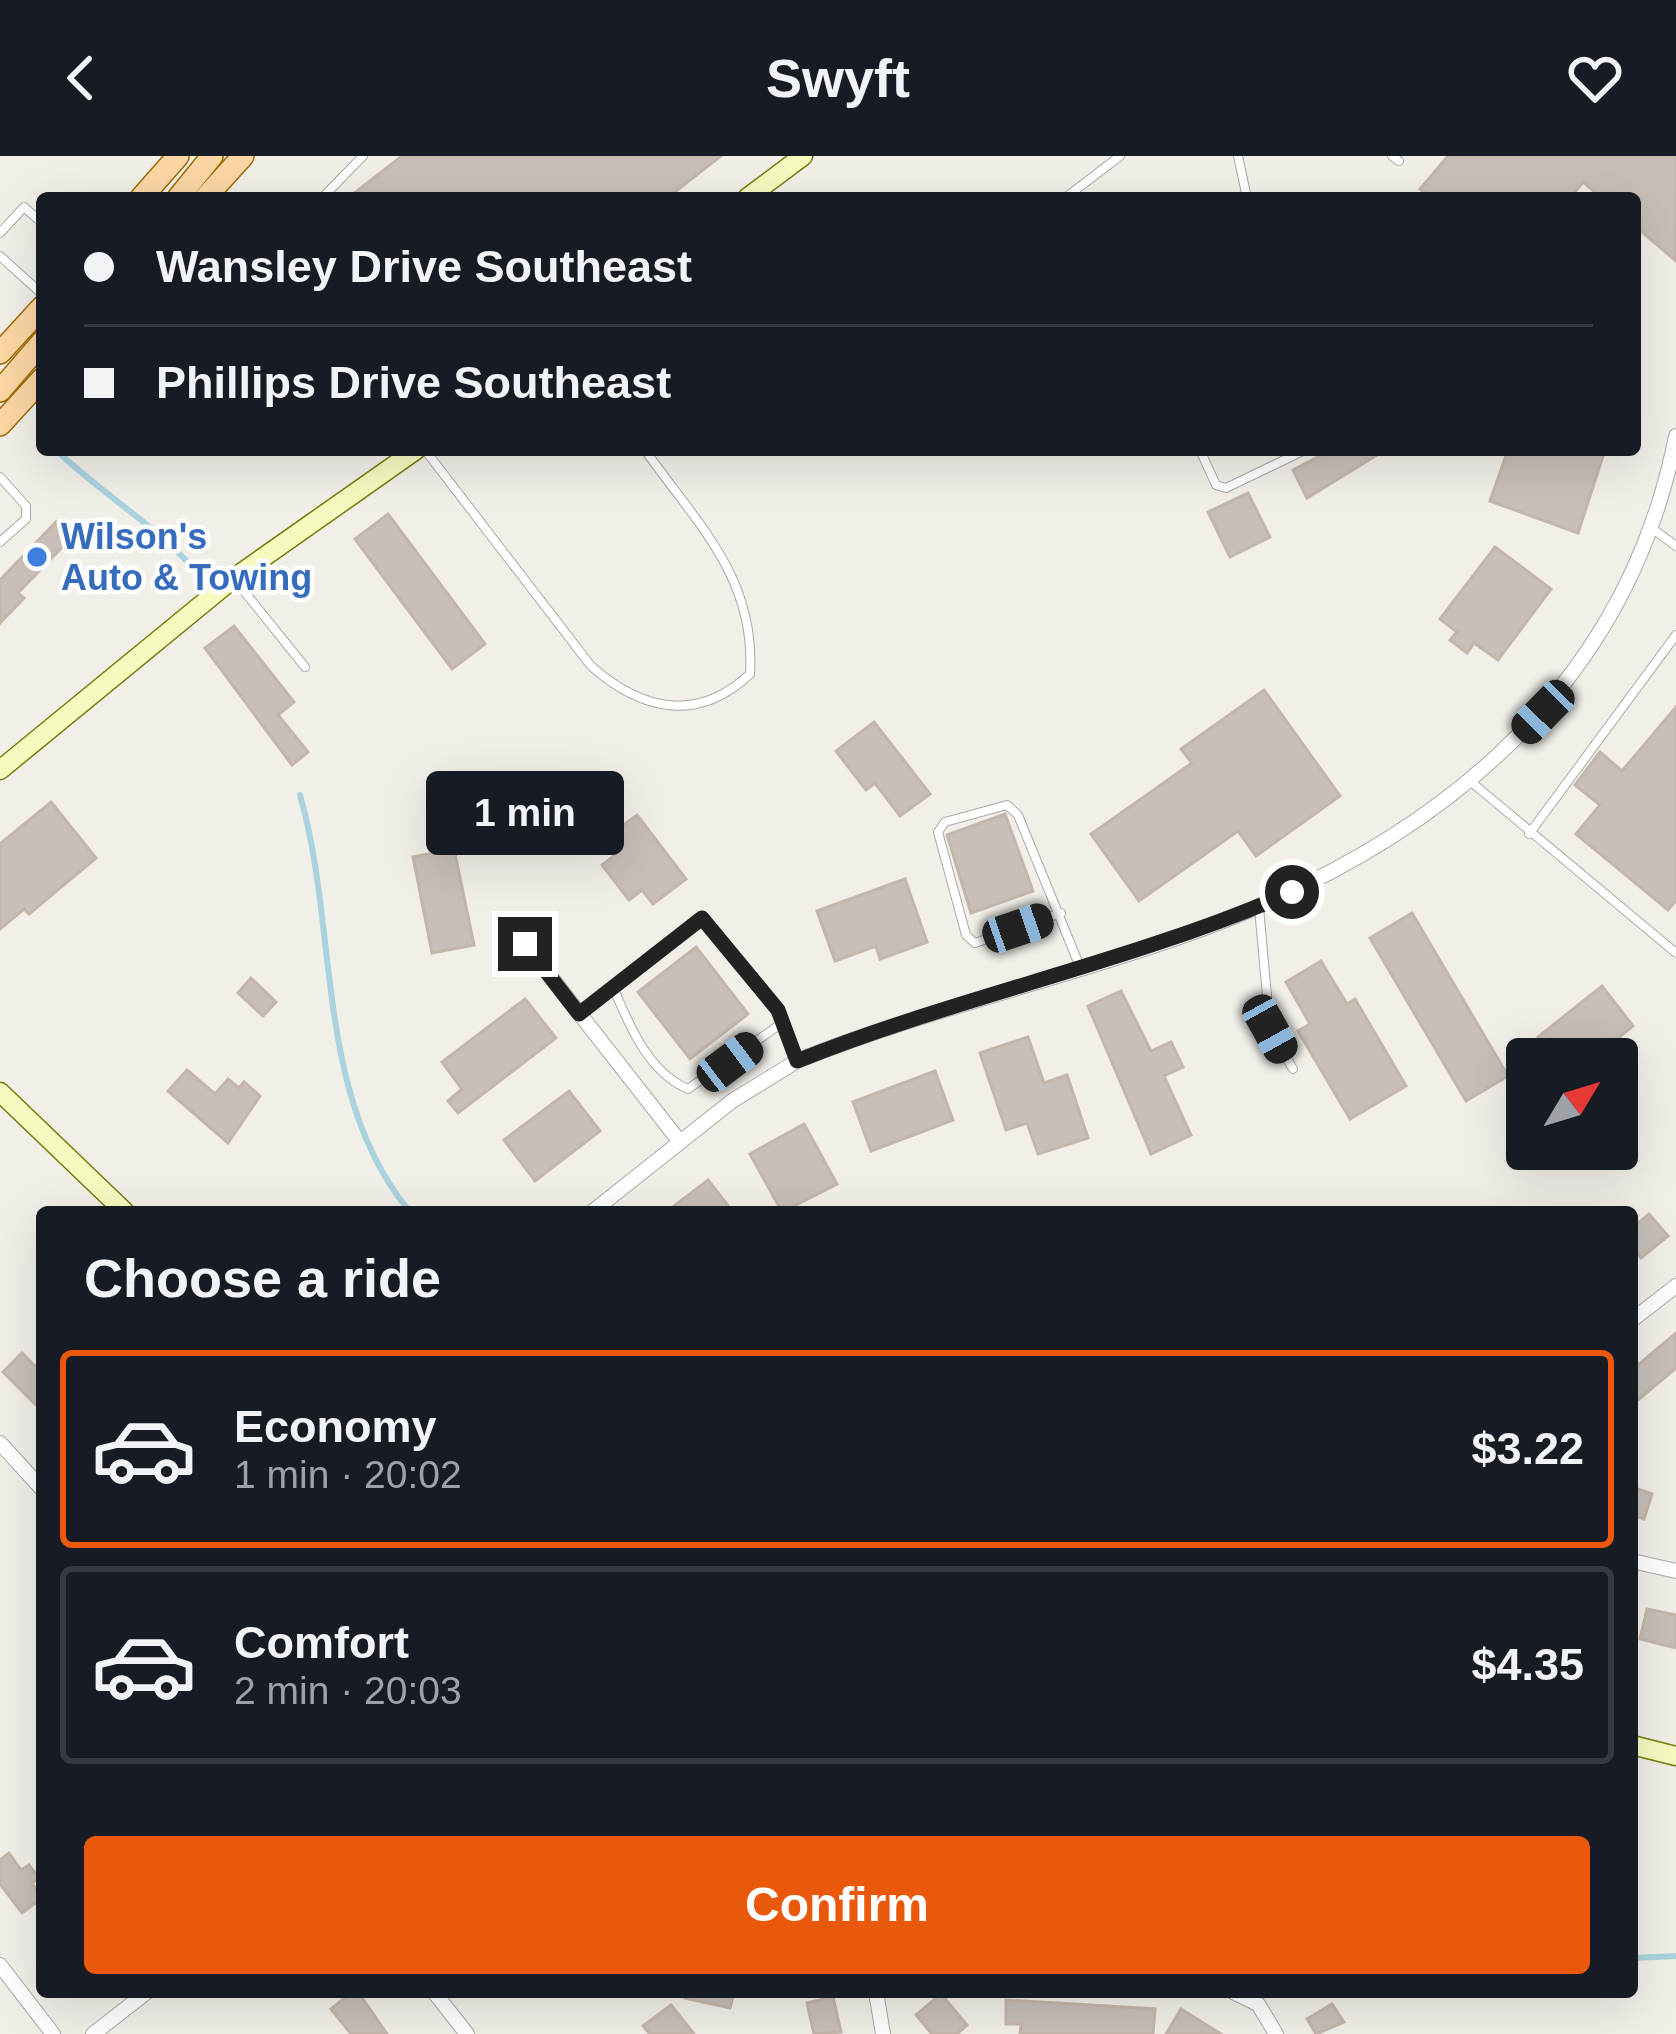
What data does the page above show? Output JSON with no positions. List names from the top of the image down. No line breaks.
{"places":["Wilson's Auto & Towing"],"north":"top right","page":{"header":"Swyft","banner":["Wansley Drive Southeast","Phillips Drive Southeast"],"bubble":"1 min","heading":"Choose a ride","list":[{"name":"Economy","note":"1 min · 20:02","value":"$3.22"},{"name":"Comfort","note":"2 min · 20:03","value":"$4.35"}],"buttons":"Confirm"}}
